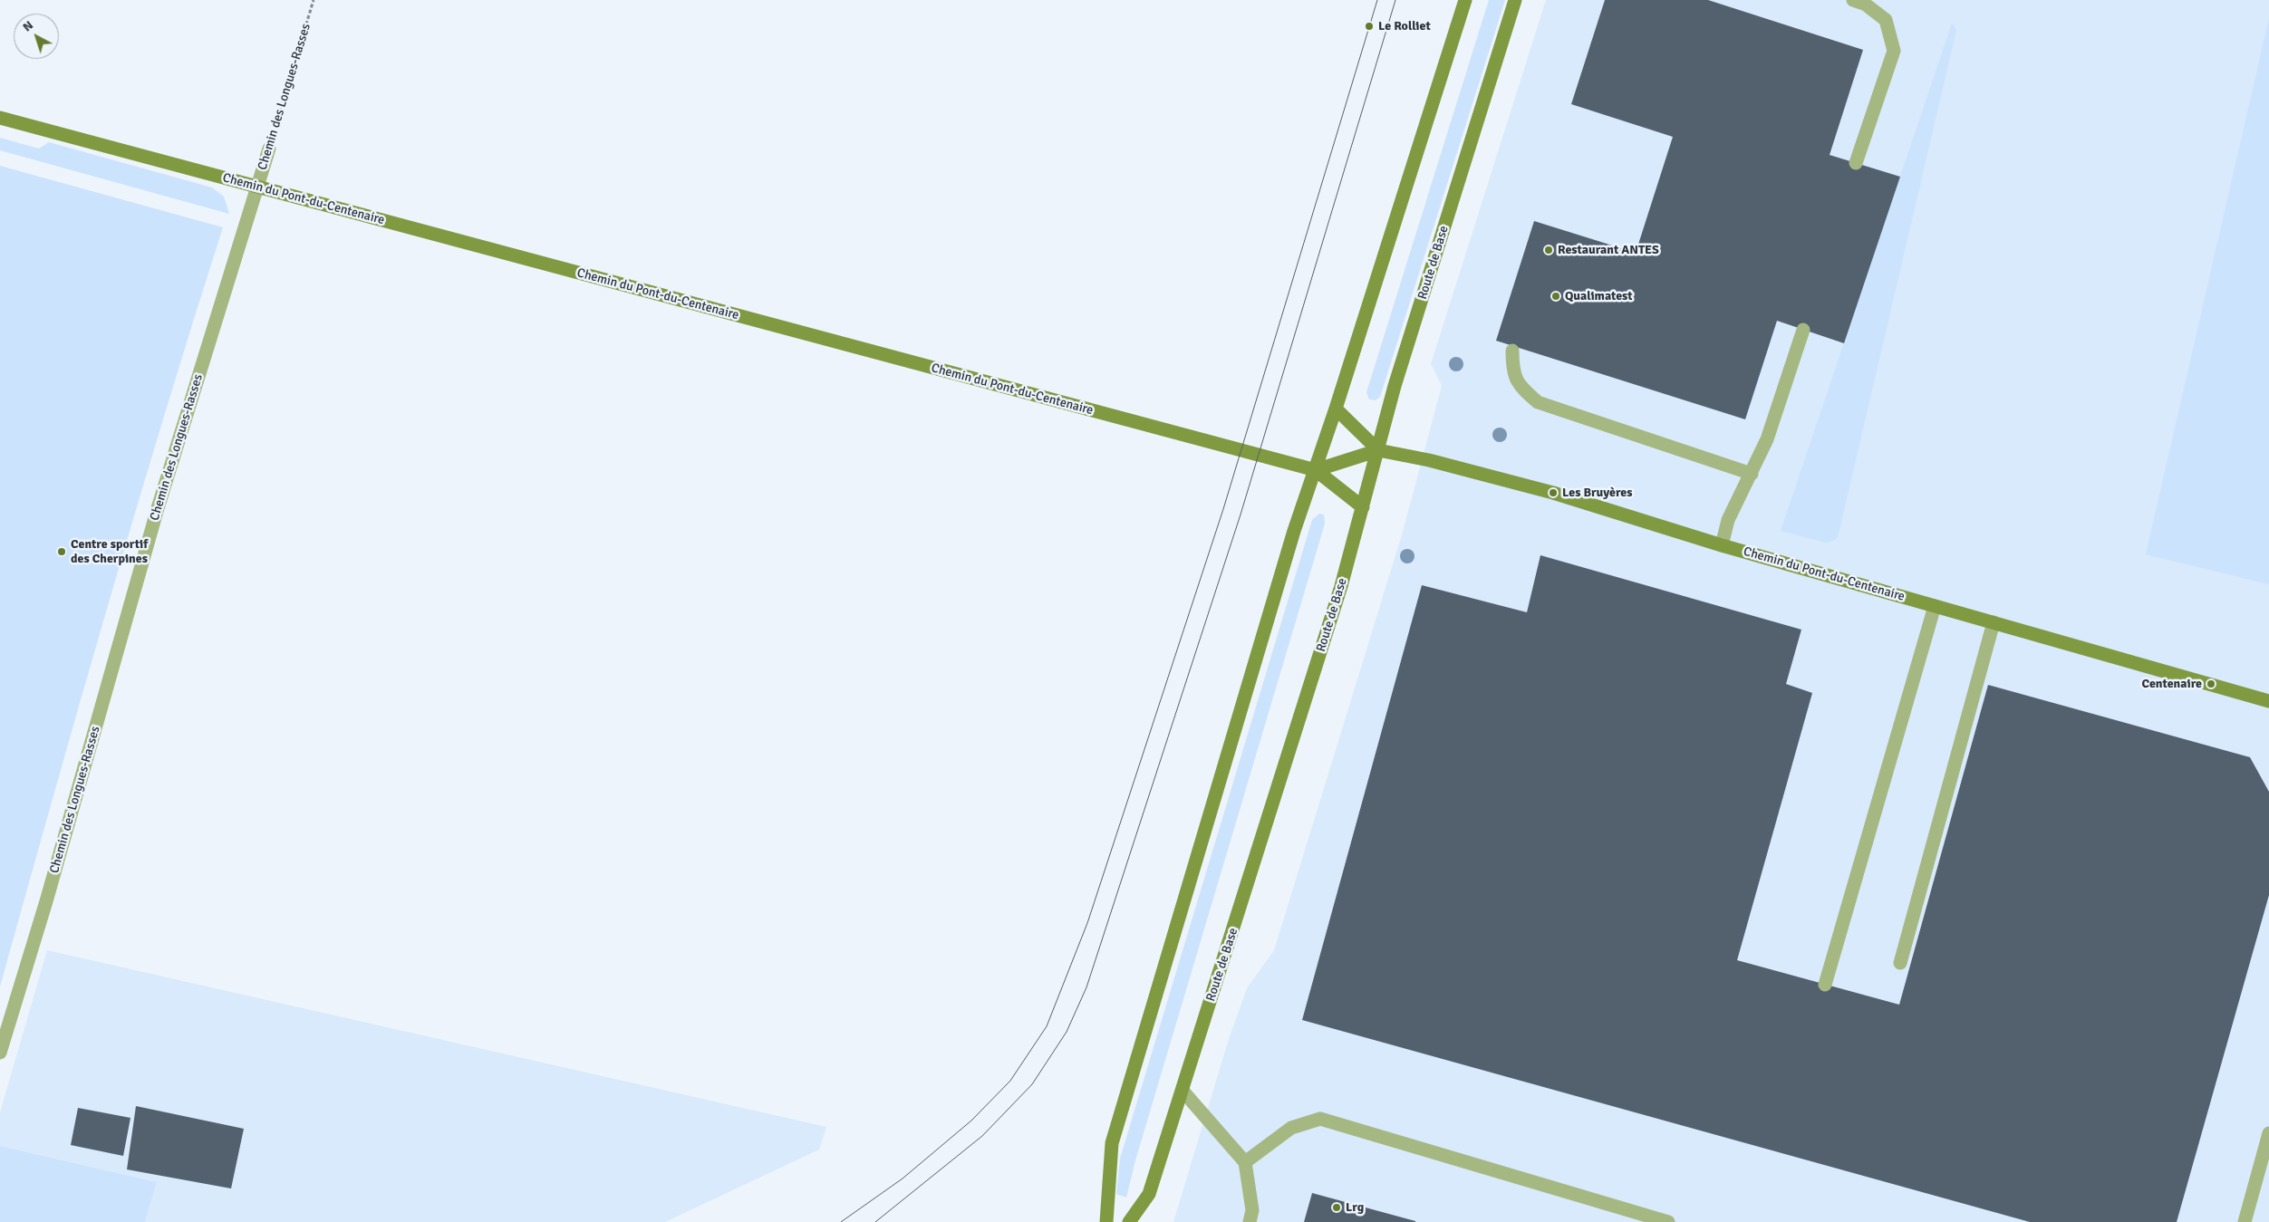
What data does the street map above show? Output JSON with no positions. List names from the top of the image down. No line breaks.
{"streets":{"street":["Chemin des Longues-Rasses","Chemin du Pont-du-Centenaire","Route de Base"]},"crossings":[["Chemin des Longues-Rasses","Chemin du Pont-du-Centenaire"],["Chemin du Pont-du-Centenaire","Route de Base"]],"places":["Le Rolliet","Restaurant ANTES","Qualimatest","Les Bruyères","Centre sportif des Cherpines","Centenaire","Lrg"],"north":"top left"}
